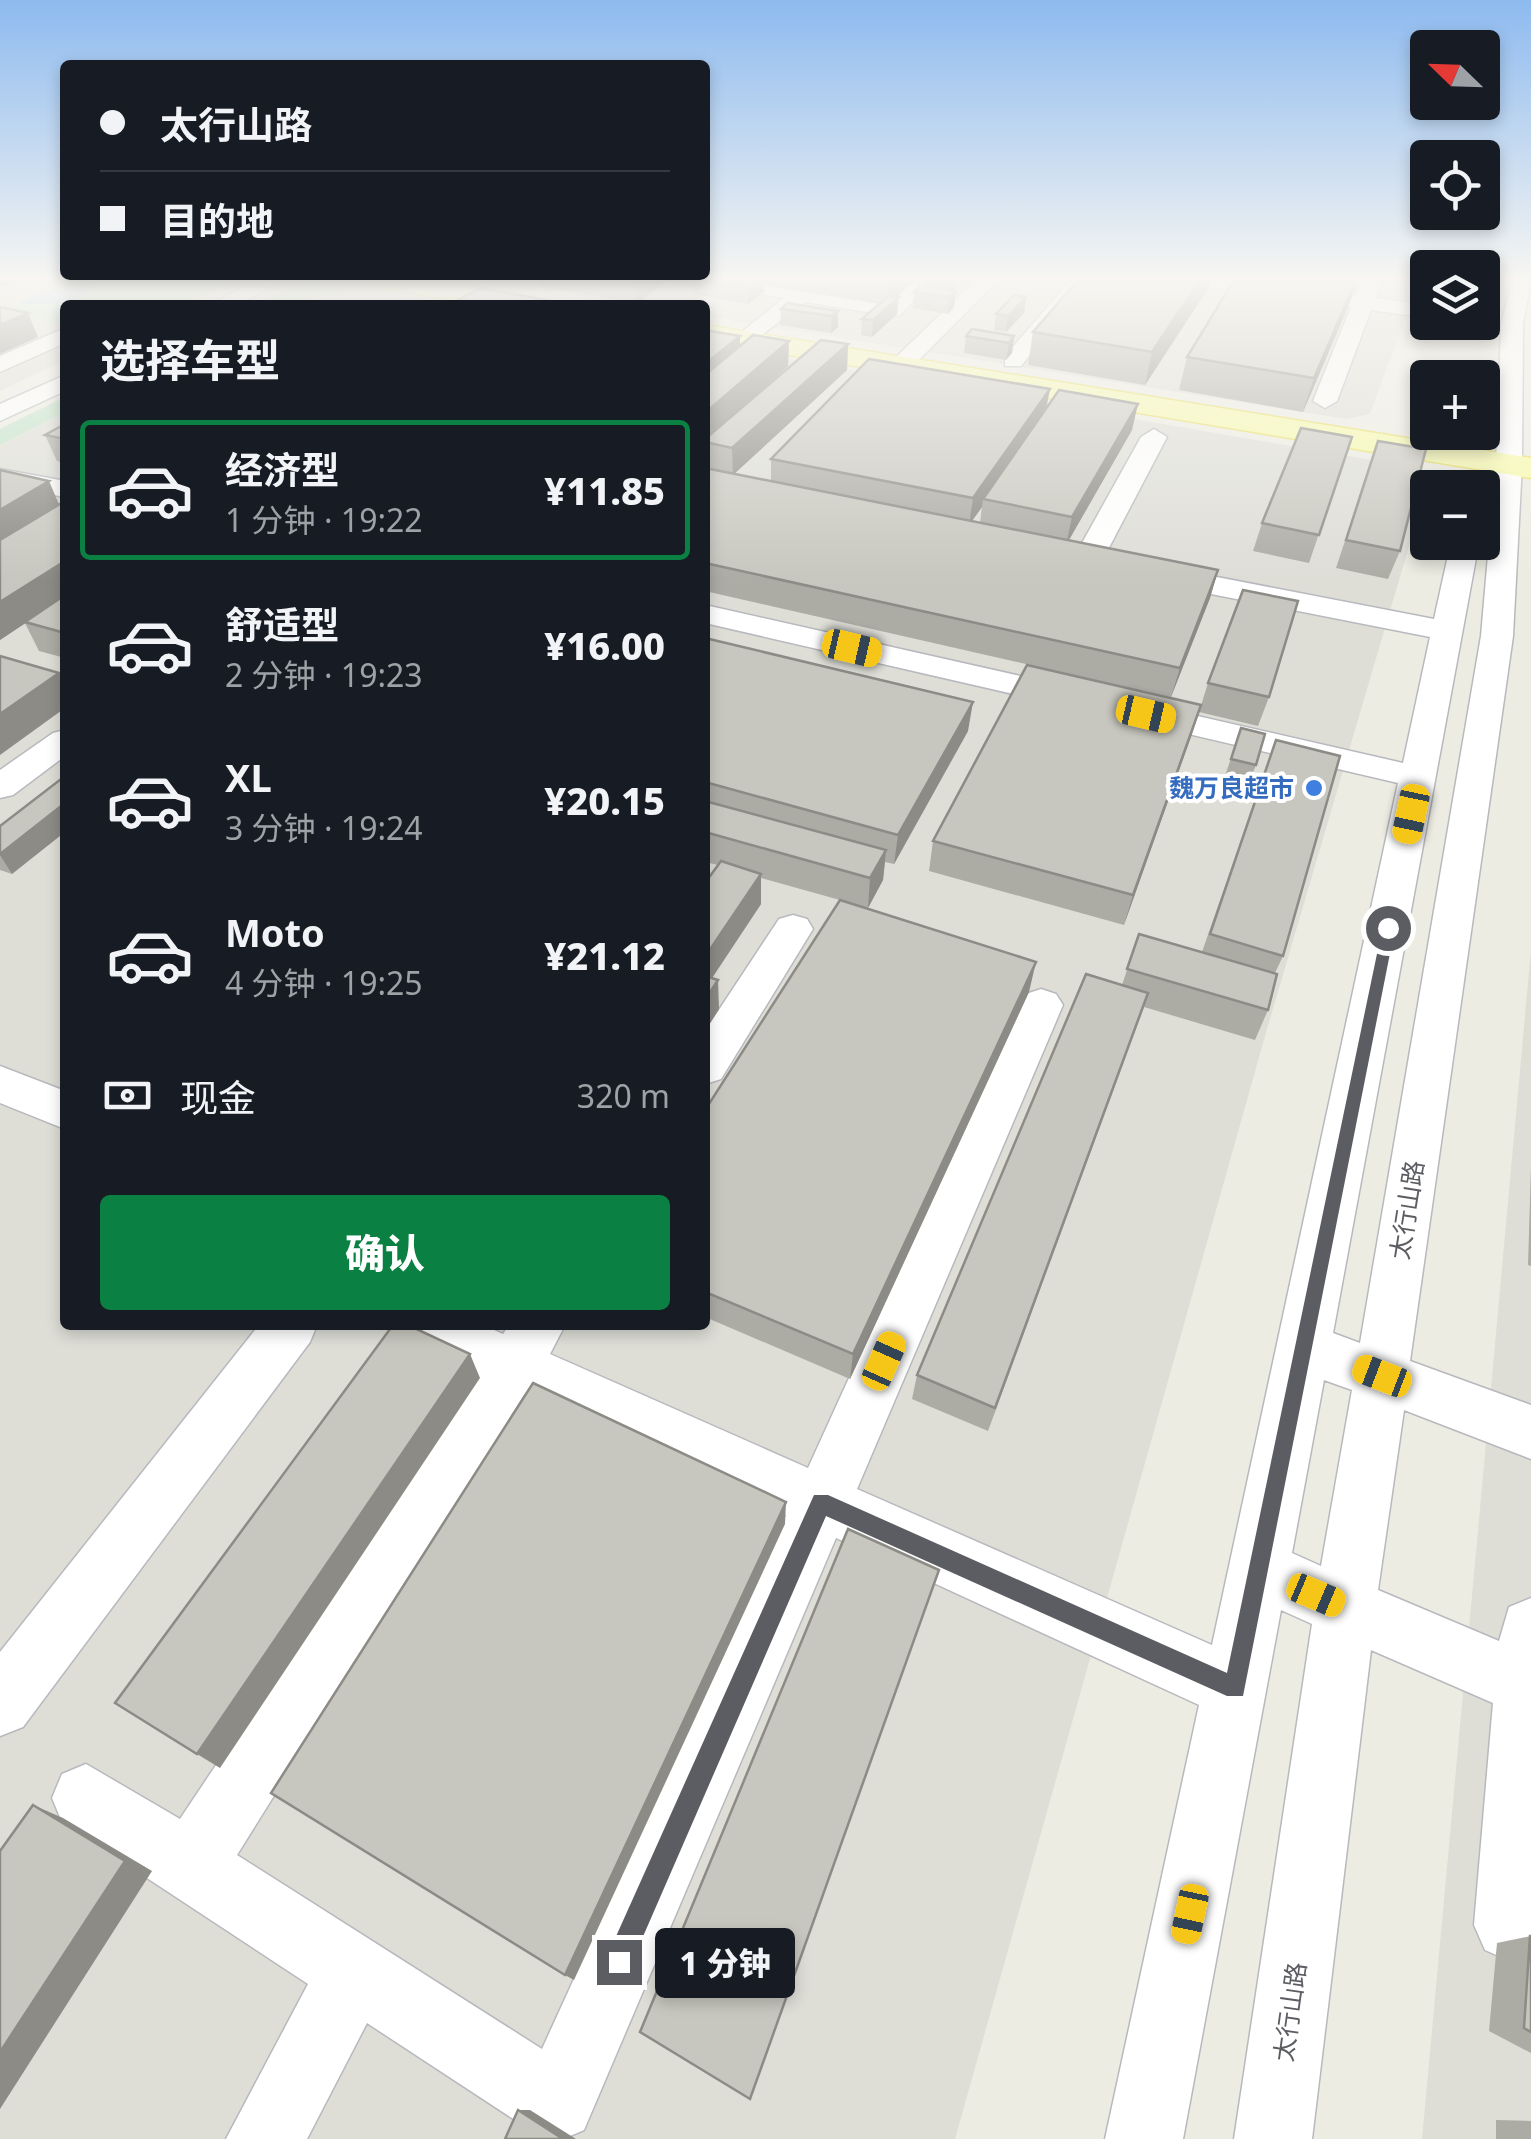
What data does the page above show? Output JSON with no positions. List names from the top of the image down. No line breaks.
{"streets":{"street":["太行山路"]},"places":["魏万良超市"],"north":"top left","page":{"map_buttons":["+","−"],"banner":["太行山路","目的地"],"heading":"选择车型","list":[{"name":"经济型","note":"1 分钟 · 19:22","value":"¥11.85"},{"name":"舒适型","note":"2 分钟 · 19:23","value":"¥16.00"},{"name":"XL","note":"3 分钟 · 19:24","value":"¥20.15"},{"name":"Moto","note":"4 分钟 · 19:25","value":"¥21.12"}],"pay":["现金","320 m"],"buttons":"确认","bubble":"1 分钟"}}
